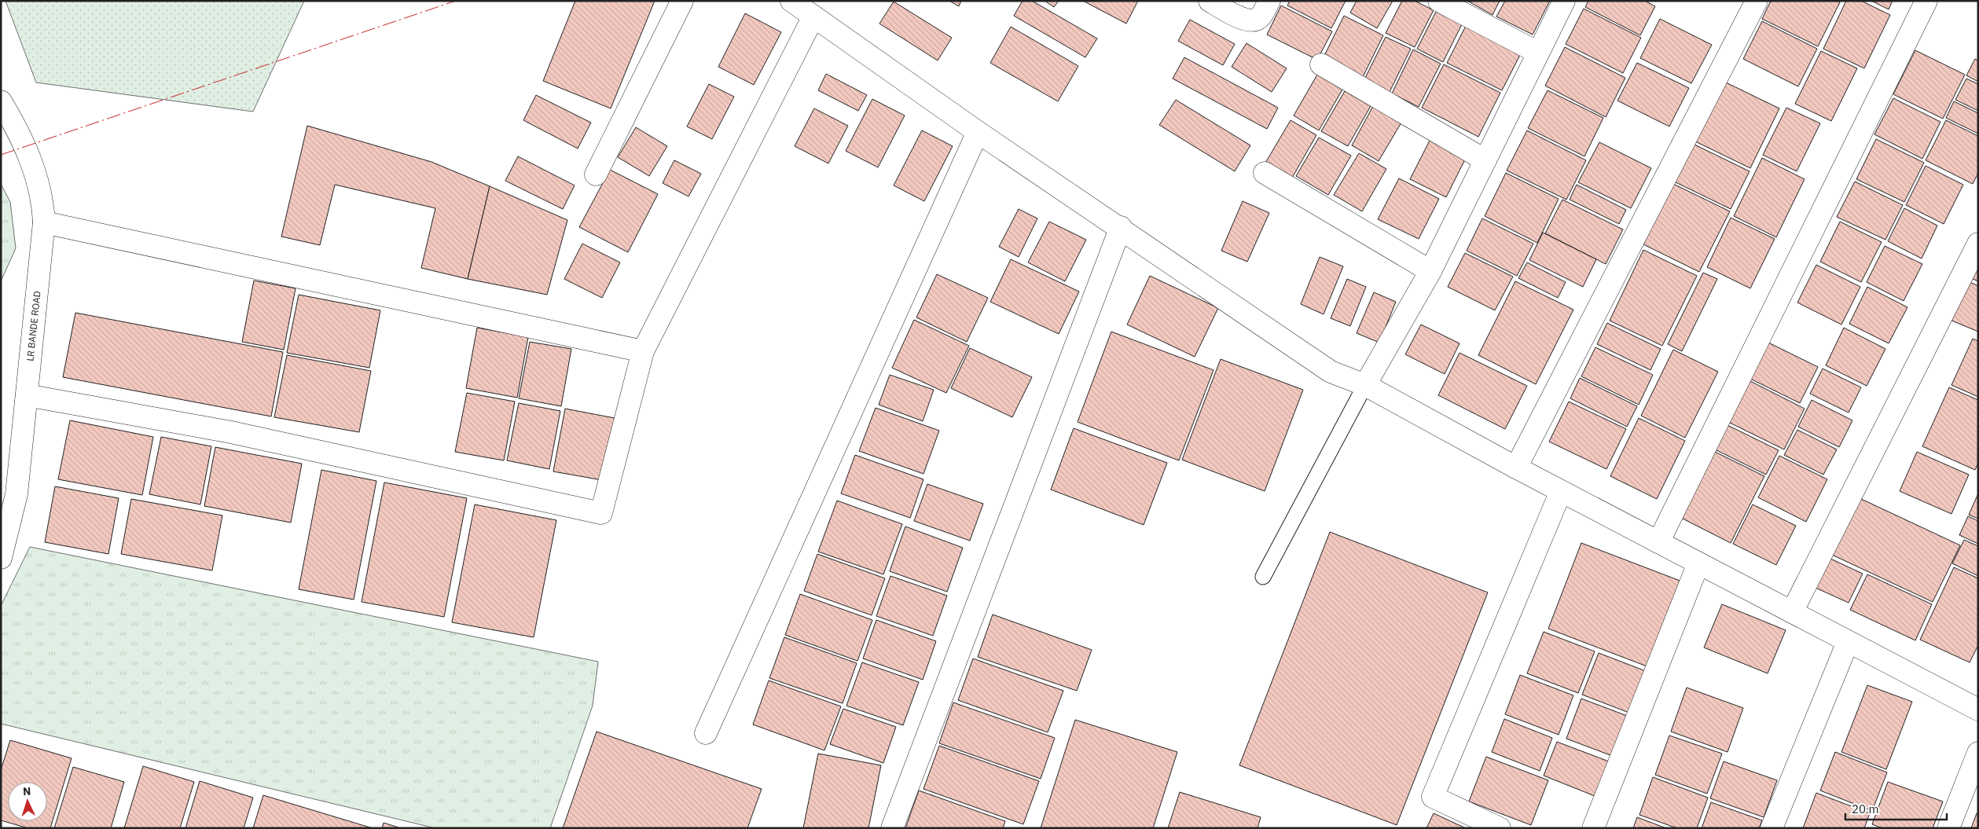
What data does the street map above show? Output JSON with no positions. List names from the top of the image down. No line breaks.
{"streets":{"street":["LR BANDE ROAD"]},"scale_bar":"20 m","north":"top"}
